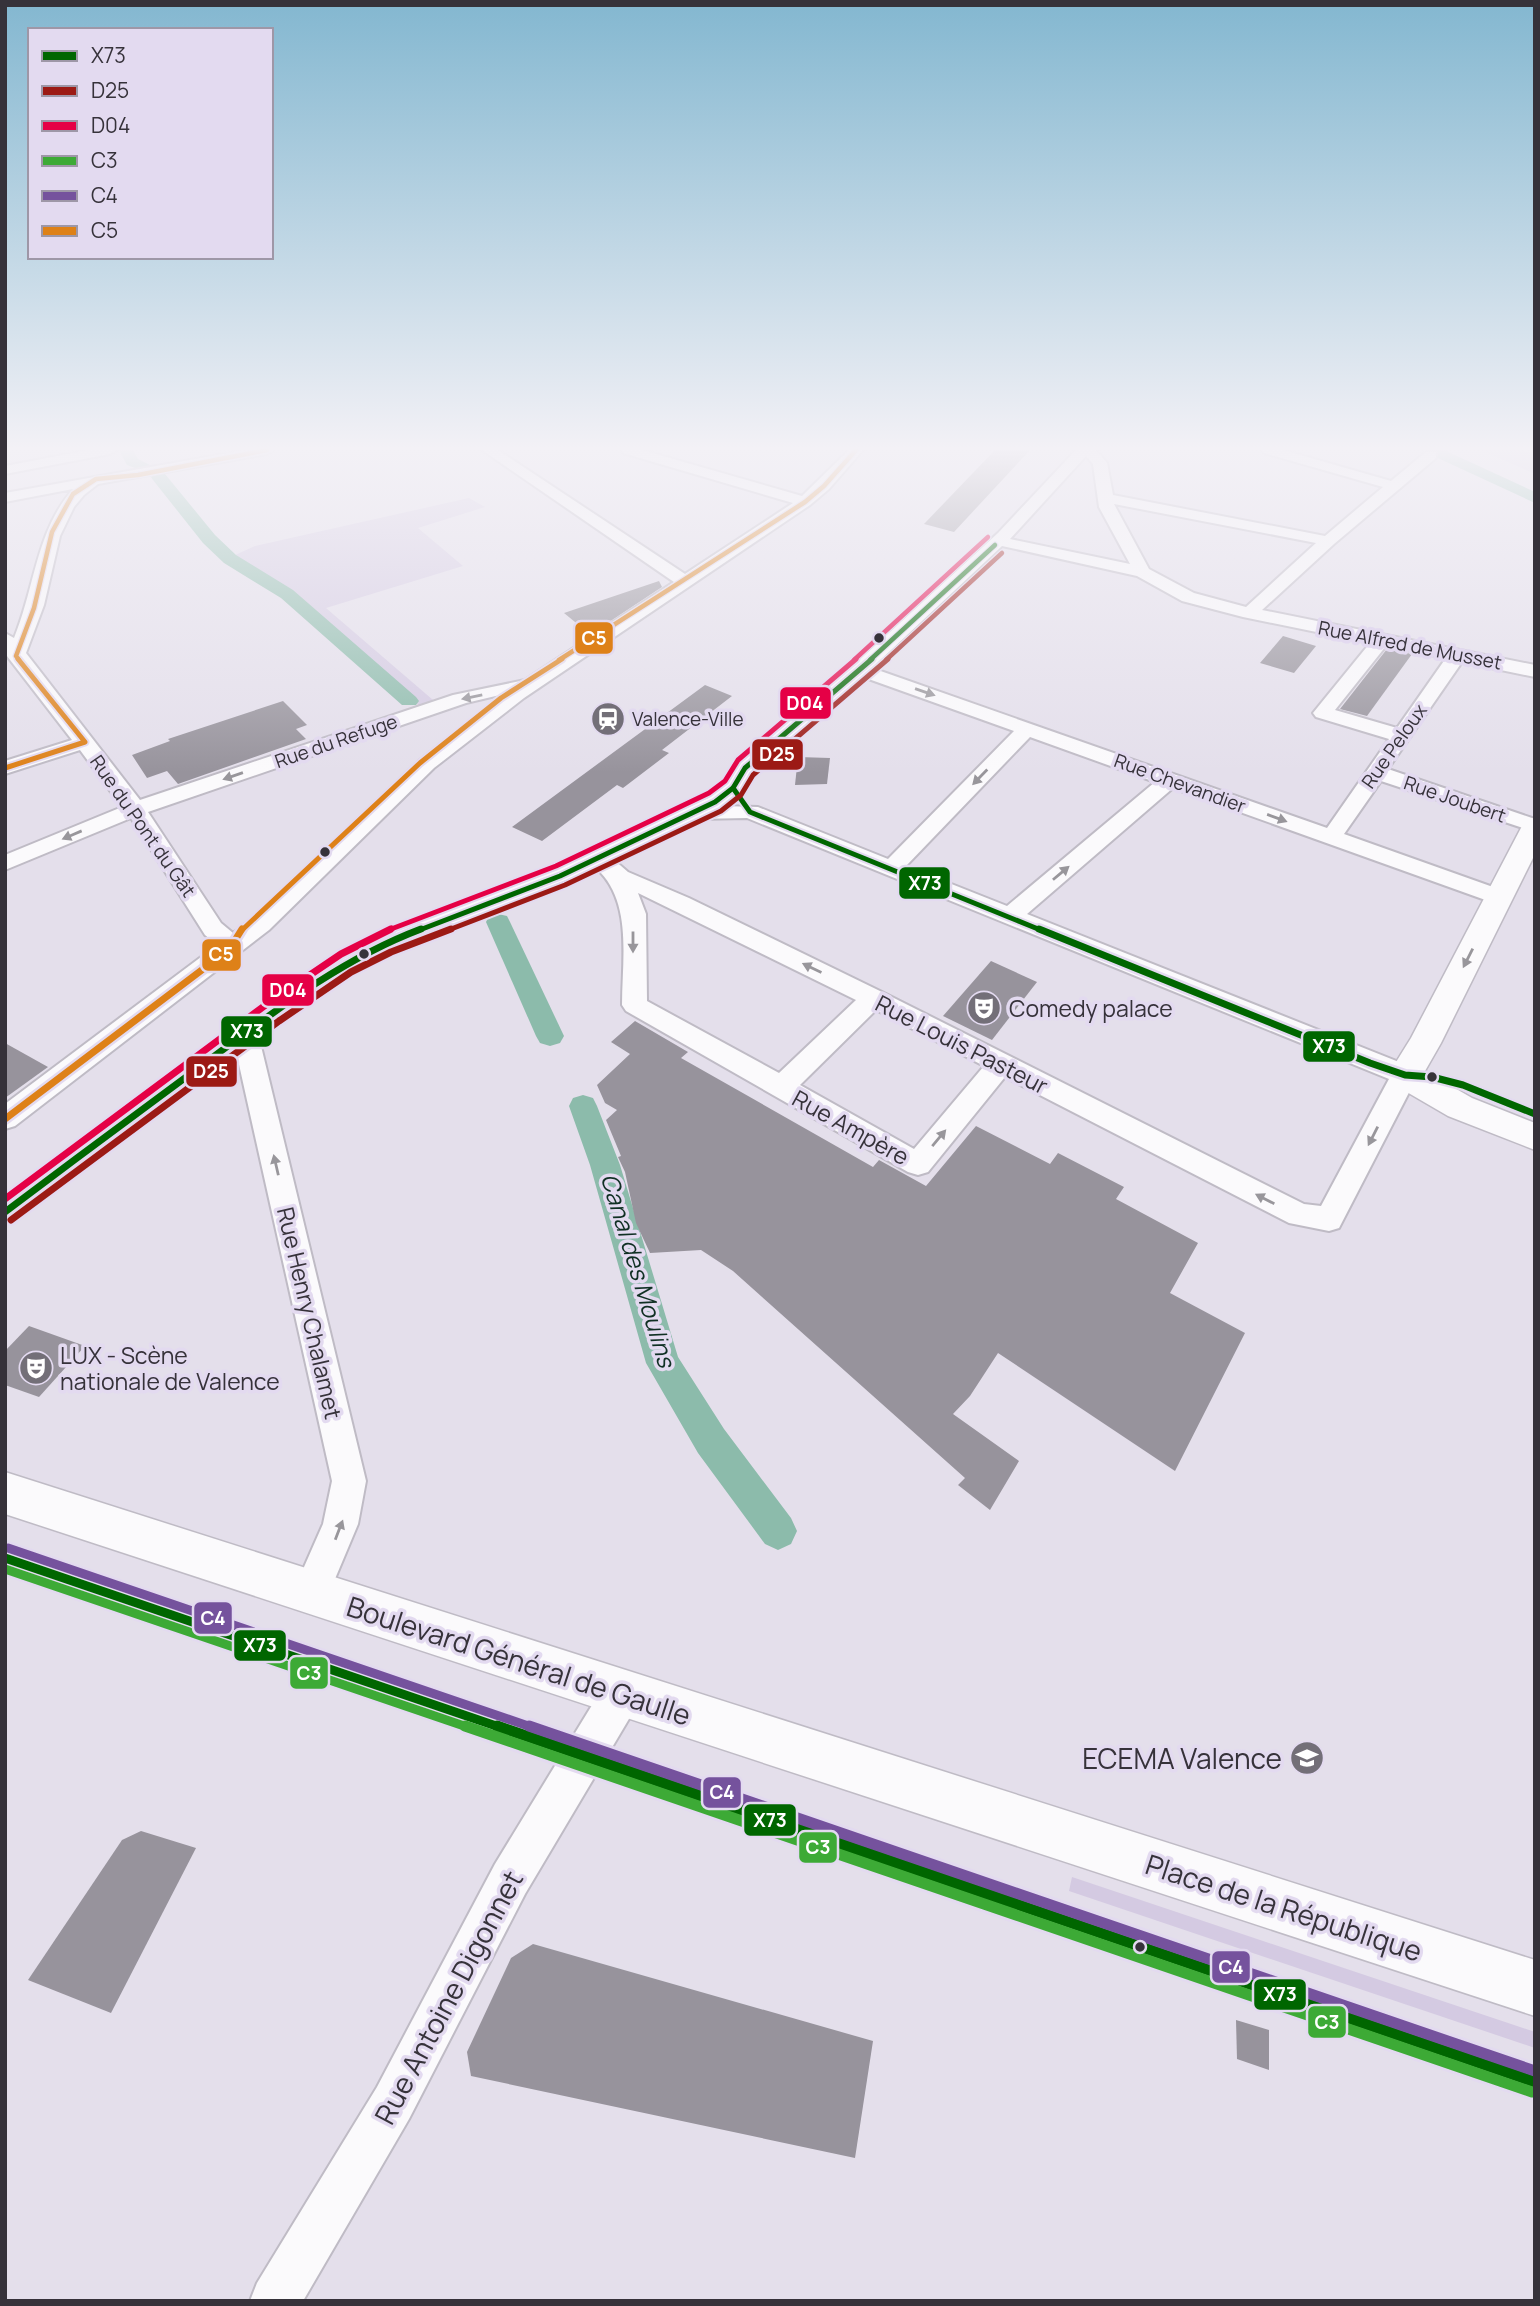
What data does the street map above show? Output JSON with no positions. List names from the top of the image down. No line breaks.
{"streets":{"main road":["Boulevard Général de Gaulle","Place de la République"],"street":["Rue Alfred de Musset","Rue du Refuge","Rue Peloux","Rue Chevandier","Rue Joubert","Rue du Pont du Gât","Rue Louis Pasteur","Rue Ampère","Rue Henry Chalamet","Rue Antoine Digonnet"]},"crossings":[["Rue Alfred de Musset","Rue Peloux"],["Rue du Refuge","Rue du Pont du Gât"],["Rue Peloux","Rue Chevandier"],["Rue Peloux","Rue Joubert"],["Rue Louis Pasteur","Rue Ampère"],["Rue Louis Pasteur","Rue Henry Chalamet"],["Rue Henry Chalamet","Boulevard Général de Gaulle"],["Boulevard Général de Gaulle","Place de la République"],["Boulevard Général de Gaulle","Rue Antoine Digonnet"]],"one_way":["Rue Henry Chalamet"],"water":["Canal des Moulins"],"places":{"station":["Valence-Ville"],"theatre":["Comedy palace","LUX - Scène nationale de Valence"],"school or university":["ECEMA Valence"]},"lines":["transit line X73","transit line D25","transit line D04","transit line C5","transit line C4","transit line C3"],"legend":["X73","D25","D04","C3","C4","C5"]}
